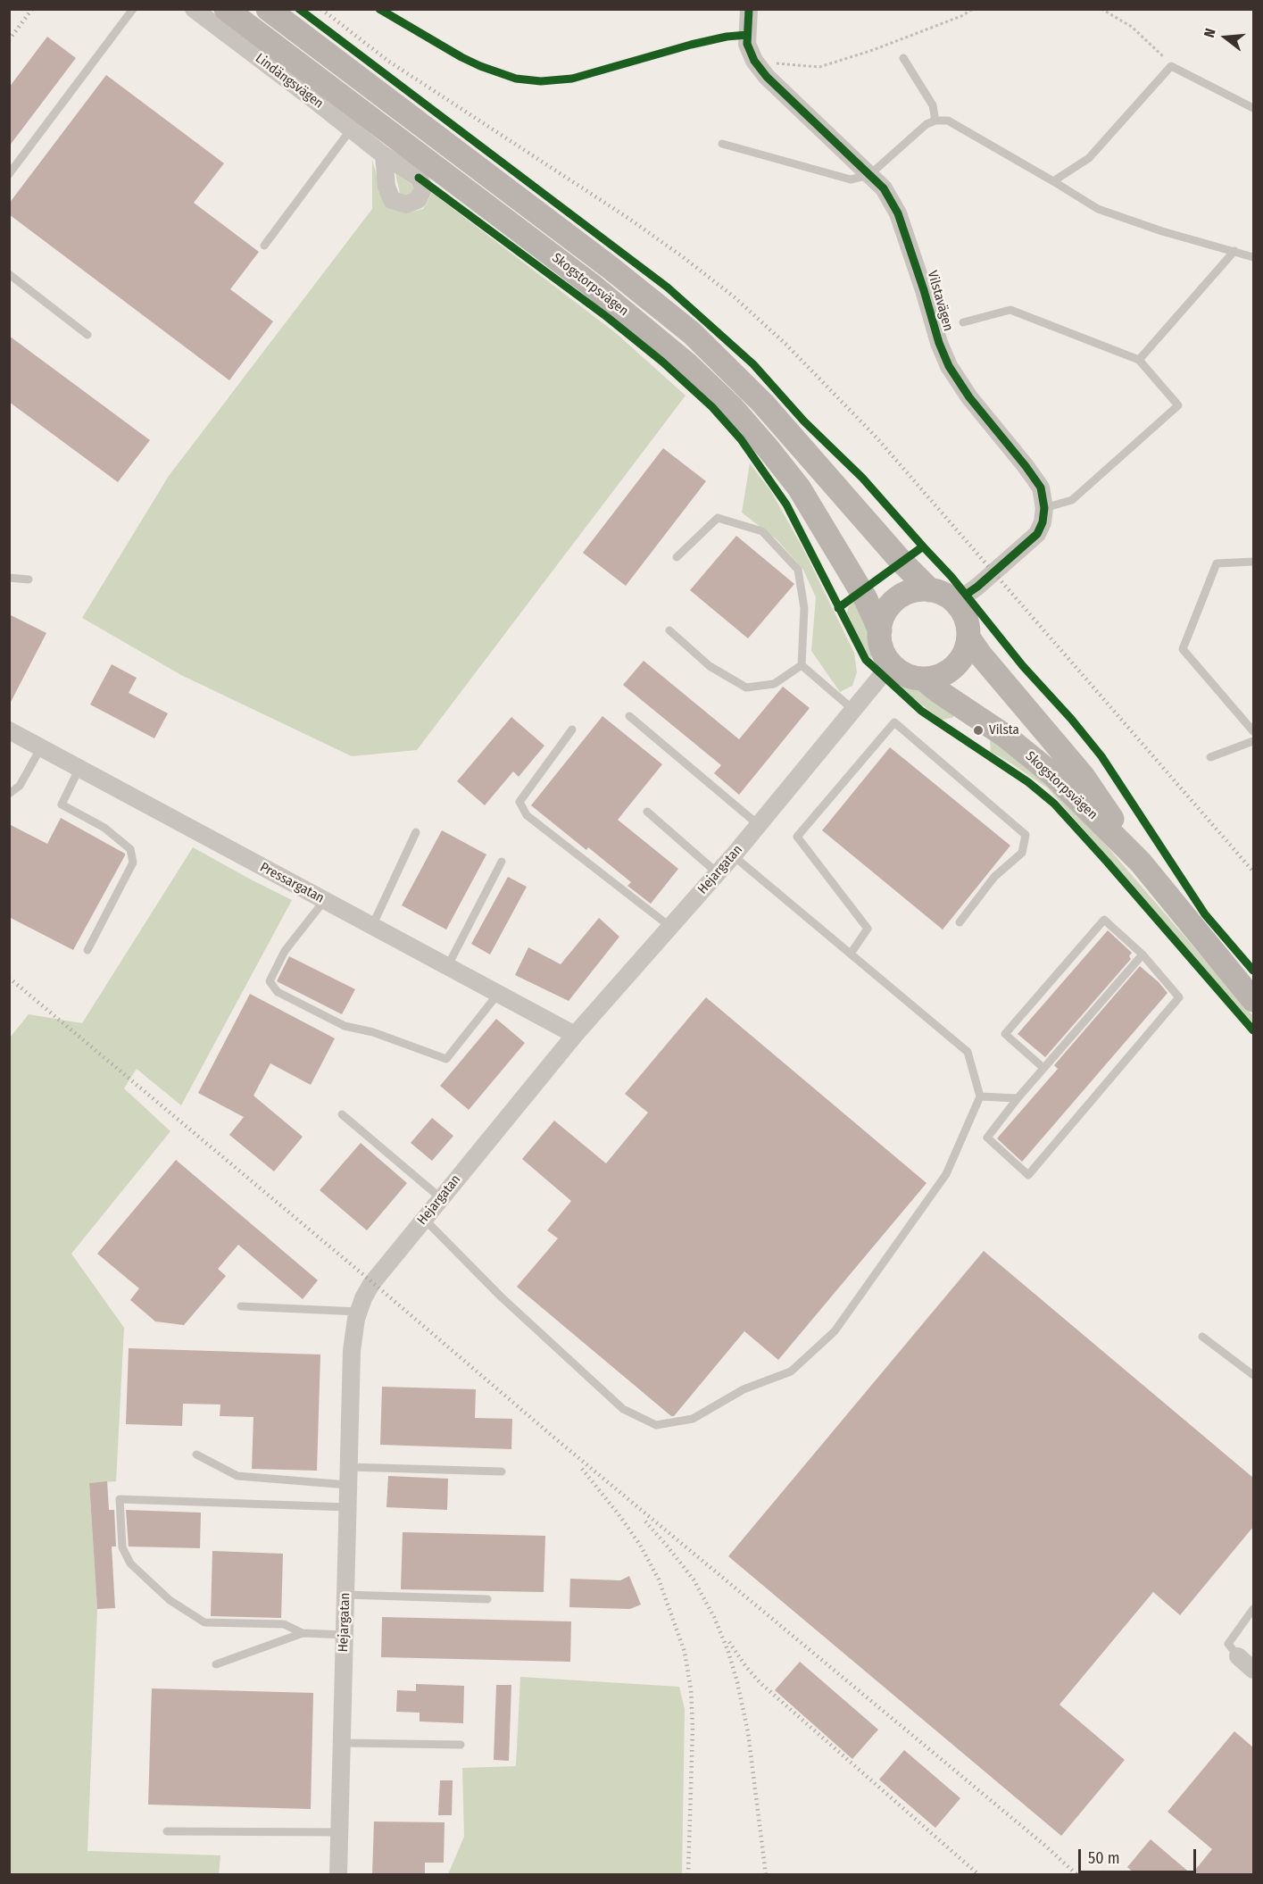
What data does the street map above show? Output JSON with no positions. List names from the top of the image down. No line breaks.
{"streets":{"main road":["Skogstorpsvägen"],"street":["Lindängsvägen","Vilstavägen","Hejargatan","Pressargatan"]},"crossings":[["Skogstorpsvägen","Hejargatan"],["Hejargatan","Pressargatan"]],"places":["Vilsta"],"scale_bar":"50 m","north":"left"}
